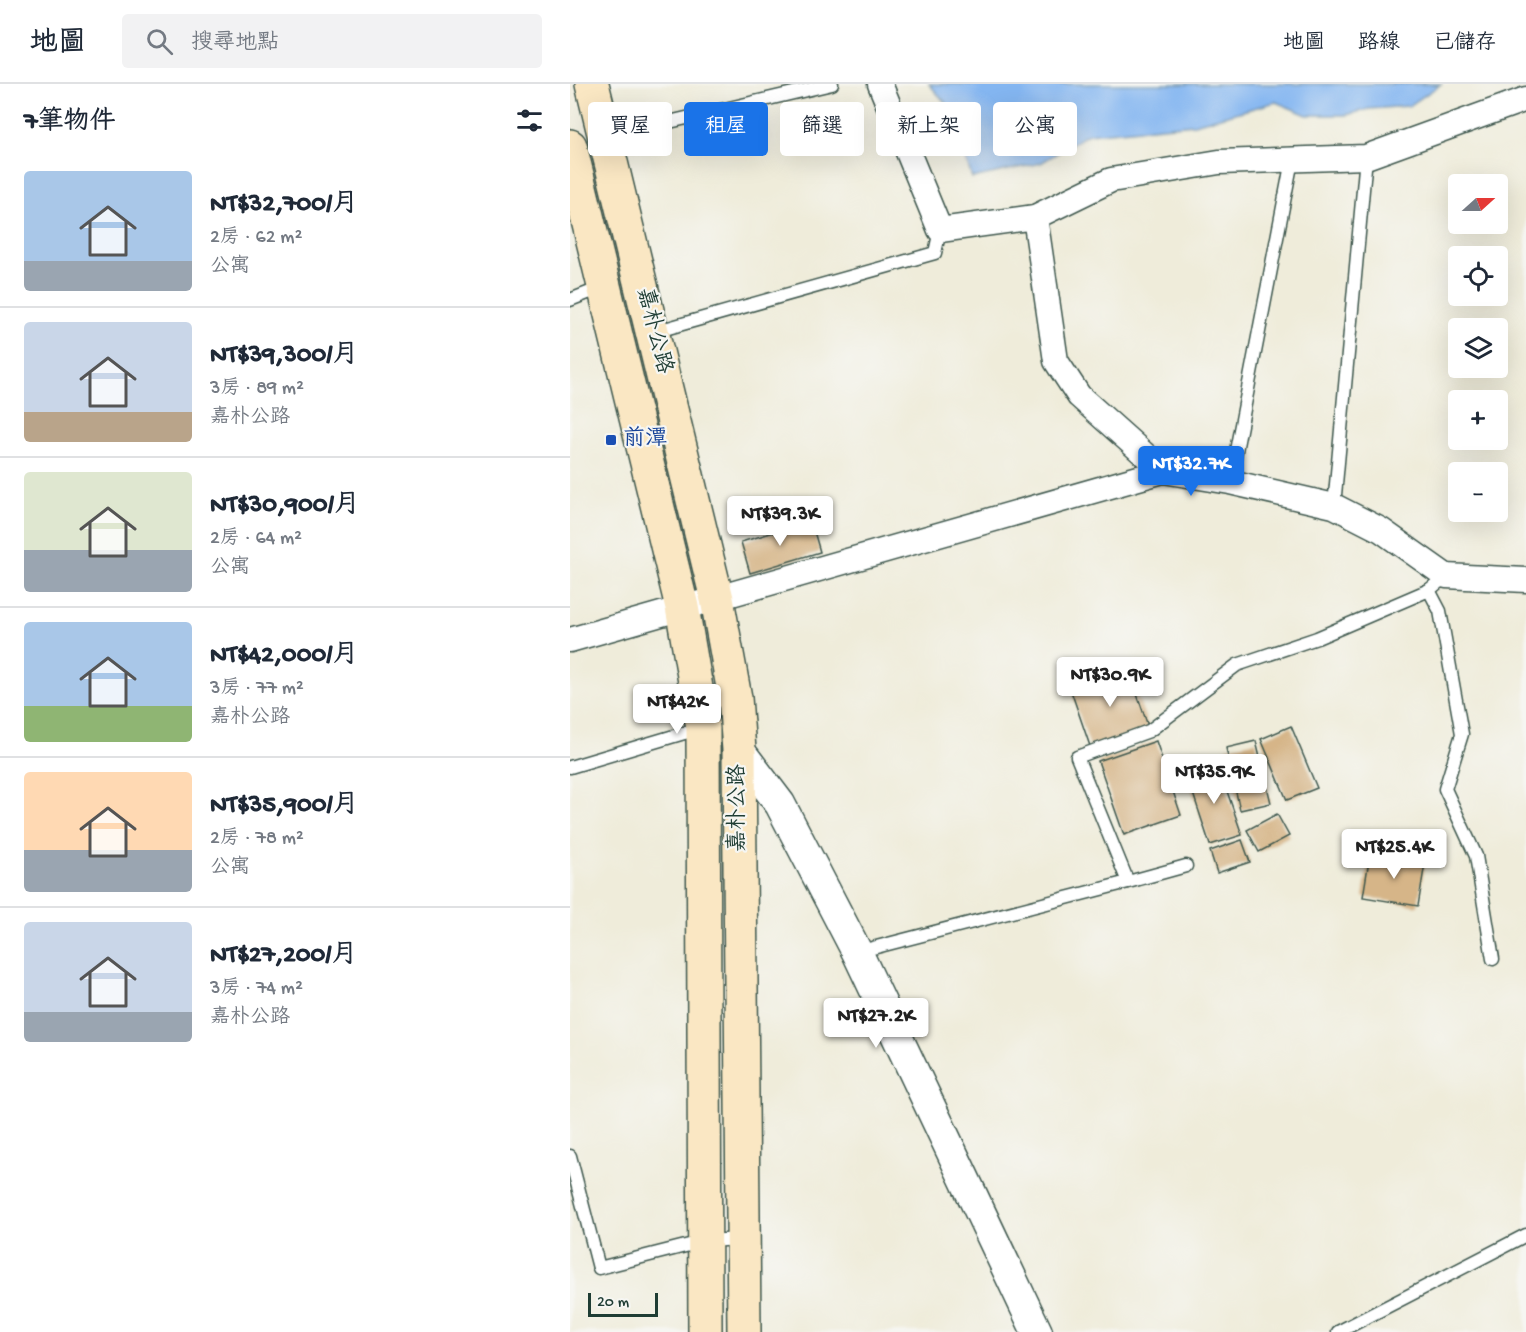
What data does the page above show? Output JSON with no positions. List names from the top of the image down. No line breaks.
{"streets":{"main road":["嘉朴公路"]},"places":{"transit":["前潭"]},"scale_bar":"20 m","north":"right","page":{"header":"地圖","search":"搜尋地點","nav":["地圖","路線","已儲存"],"heading":"7筆物件","chip":["買屋","租屋","篩選","新上架","公寓"],"list":[{"name":"NT$32,700/月","note":"2房 · 62 m² · 公寓"},{"name":"NT$39,300/月","note":"3房 · 89 m² · 嘉朴公路"},{"name":"NT$30,900/月","note":"2房 · 64 m² · 公寓"},{"name":"NT$42,000/月","note":"3房 · 77 m² · 嘉朴公路"},{"name":"NT$35,900/月","note":"2房 · 78 m² · 公寓"},{"name":"NT$27,200/月","note":"3房 · 74 m² · 嘉朴公路"}],"map_buttons":["+","−"],"price":["NT$32.7K","NT$39.3K","NT$30.9K","NT$42K","NT$35.9K","NT$25.4K","NT$27.2K"],"scale":"20 m"}}
